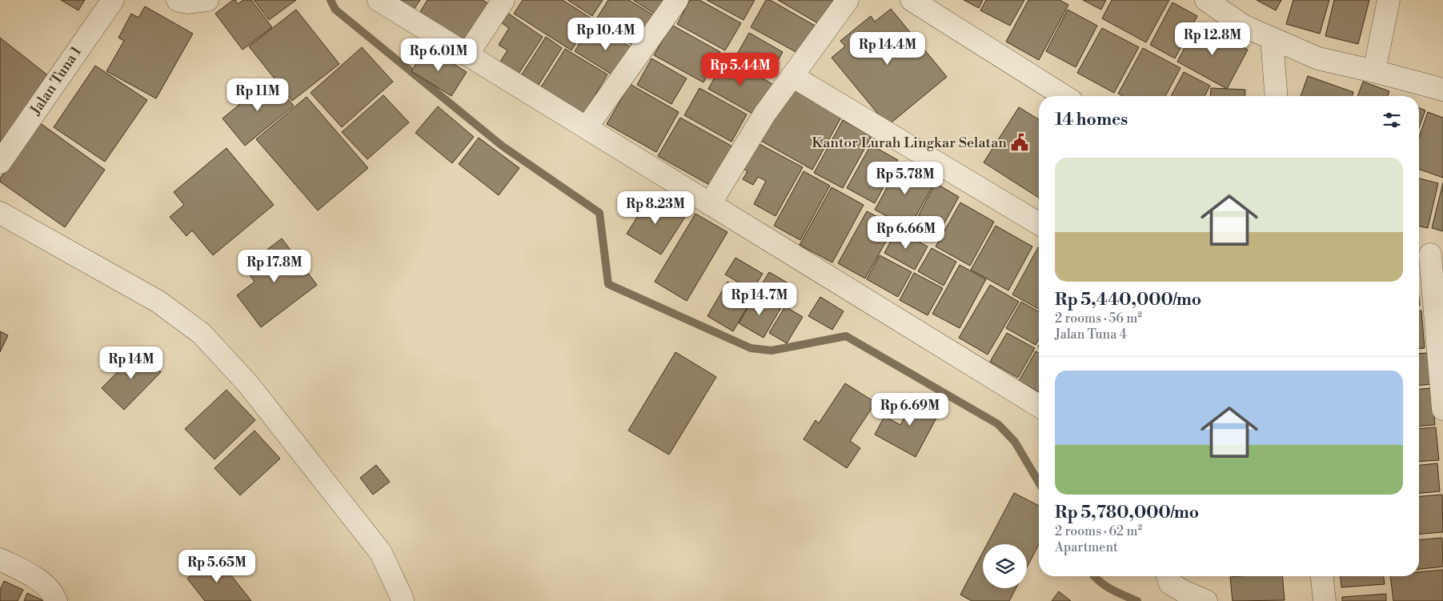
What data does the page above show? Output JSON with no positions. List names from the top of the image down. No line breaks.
{"streets":{"street":["Jalan Tuna 1"]},"places":{"public building":["Kantor Lurah Lingkar Selatan"]},"page":{"price":["Rp 10.4M","Rp 12.8M","Rp 14.4M","Rp 6.01M","Rp 5.44M","Rp 11M","Rp 5.78M","Rp 8.23M","Rp 6.66M","Rp 17.8M","Rp 14.7M","Rp 14M","Rp 6.69M","Rp 5.65M"],"heading":"14 homes","list":[{"name":"Rp 5,440,000/mo","note":"2 rooms · 56 m² · Jalan Tuna 4"},{"name":"Rp 5,780,000/mo","note":"2 rooms · 62 m² · Apartment"}]}}
